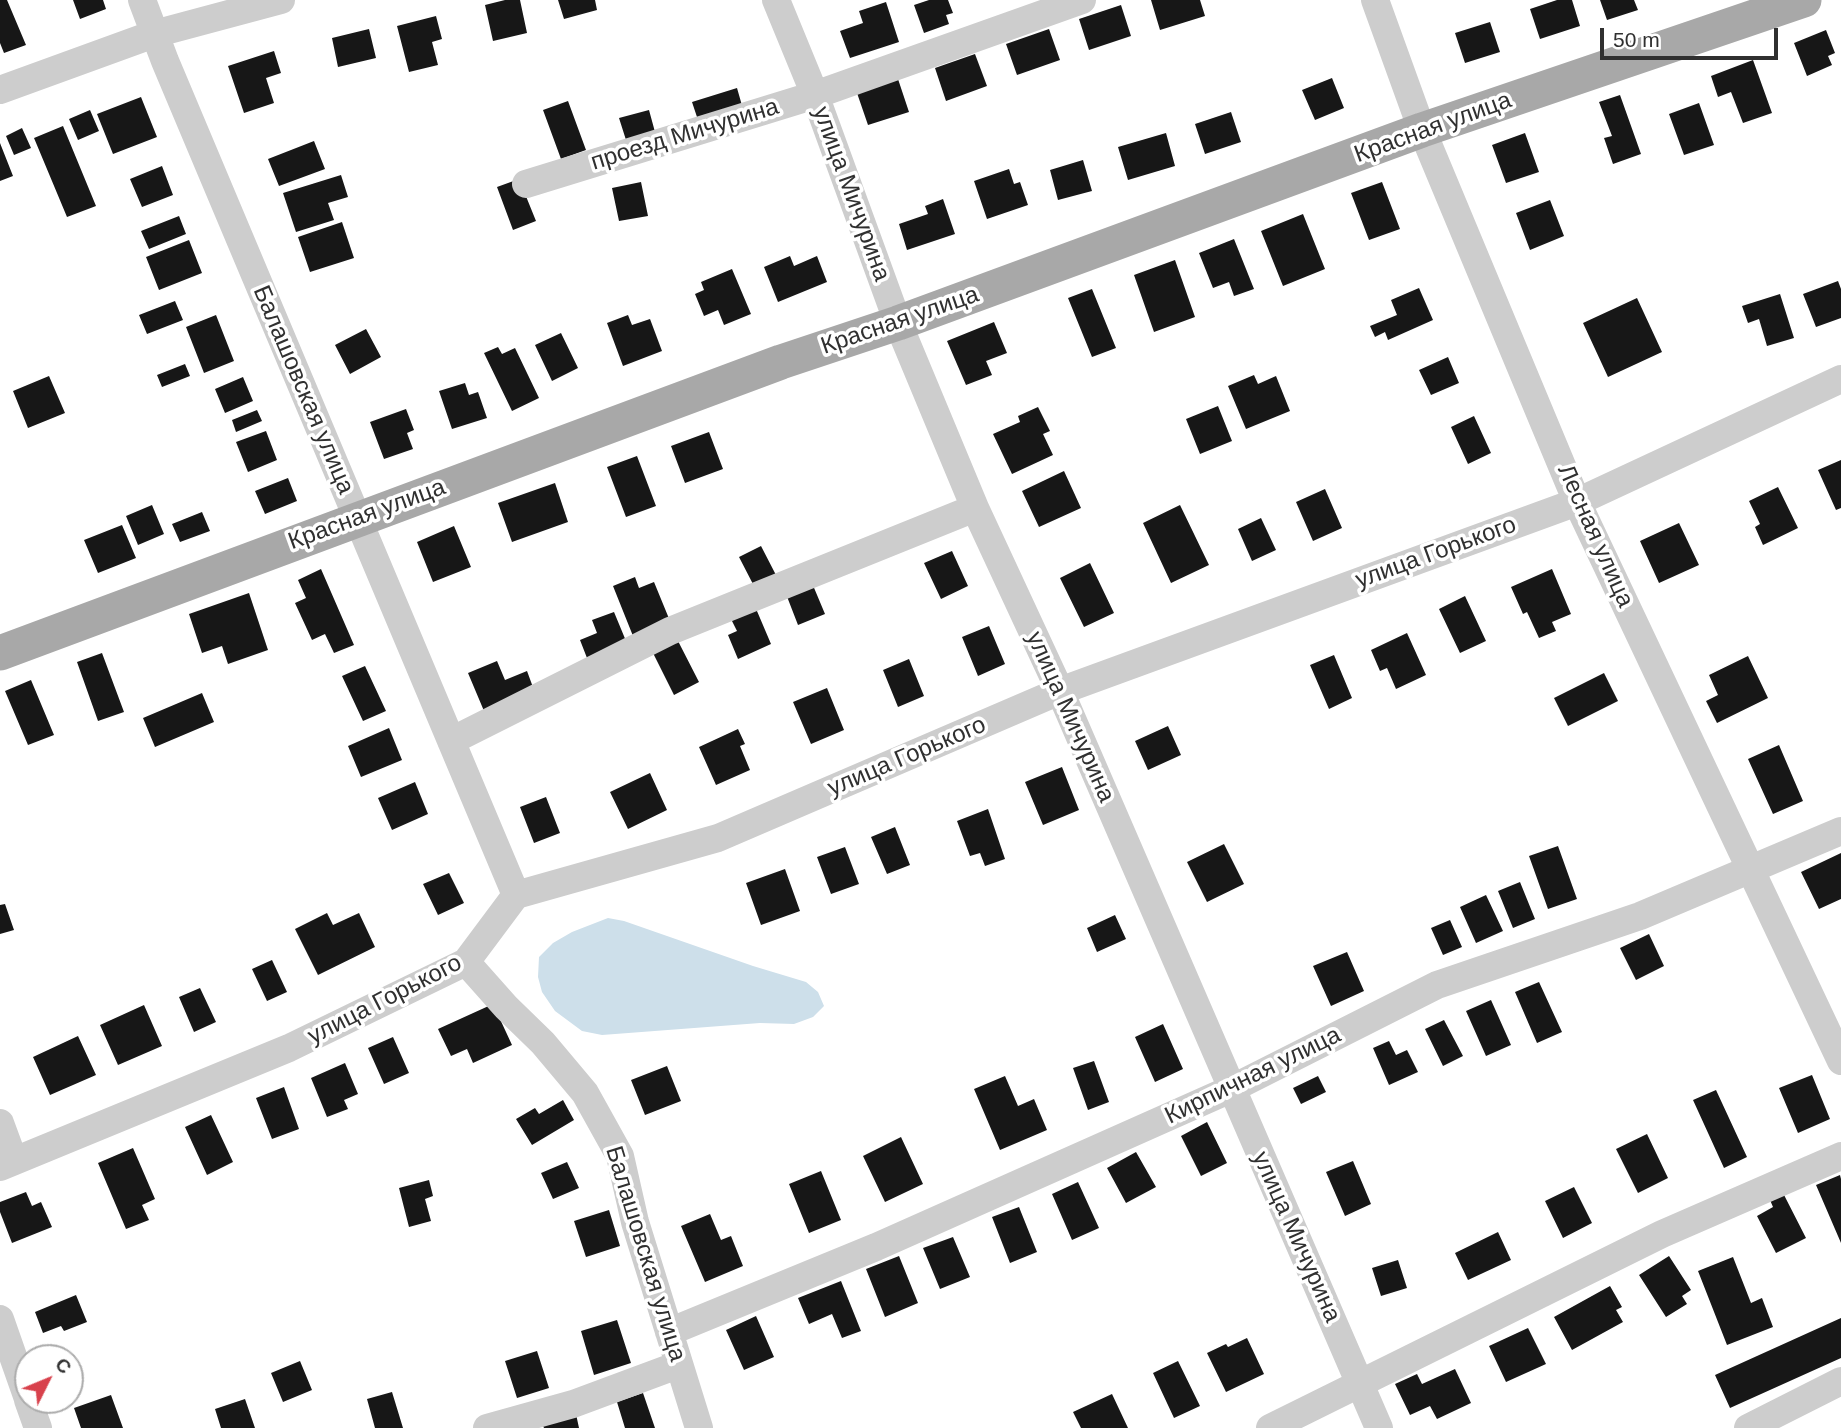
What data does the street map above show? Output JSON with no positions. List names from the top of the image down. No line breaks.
{"streets":{"main road":["Красная улица"],"street":["проезд Мичурина","улица Мичурина","Балашовская улица","Лесная улица","улица Горького","Кирпичная улица"]},"crossings":[["Красная улица","улица Мичурина"],["Красная улица","Балашовская улица"],["Красная улица","Лесная улица"],["проезд Мичурина","улица Мичурина"],["улица Мичурина","улица Горького"],["улица Мичурина","Кирпичная улица"],["Балашовская улица","улица Горького"],["Балашовская улица","Кирпичная улица"],["Лесная улица","улица Горького"],["Лесная улица","Кирпичная улица"]],"scale_bar":"50 m","north":"top right"}
